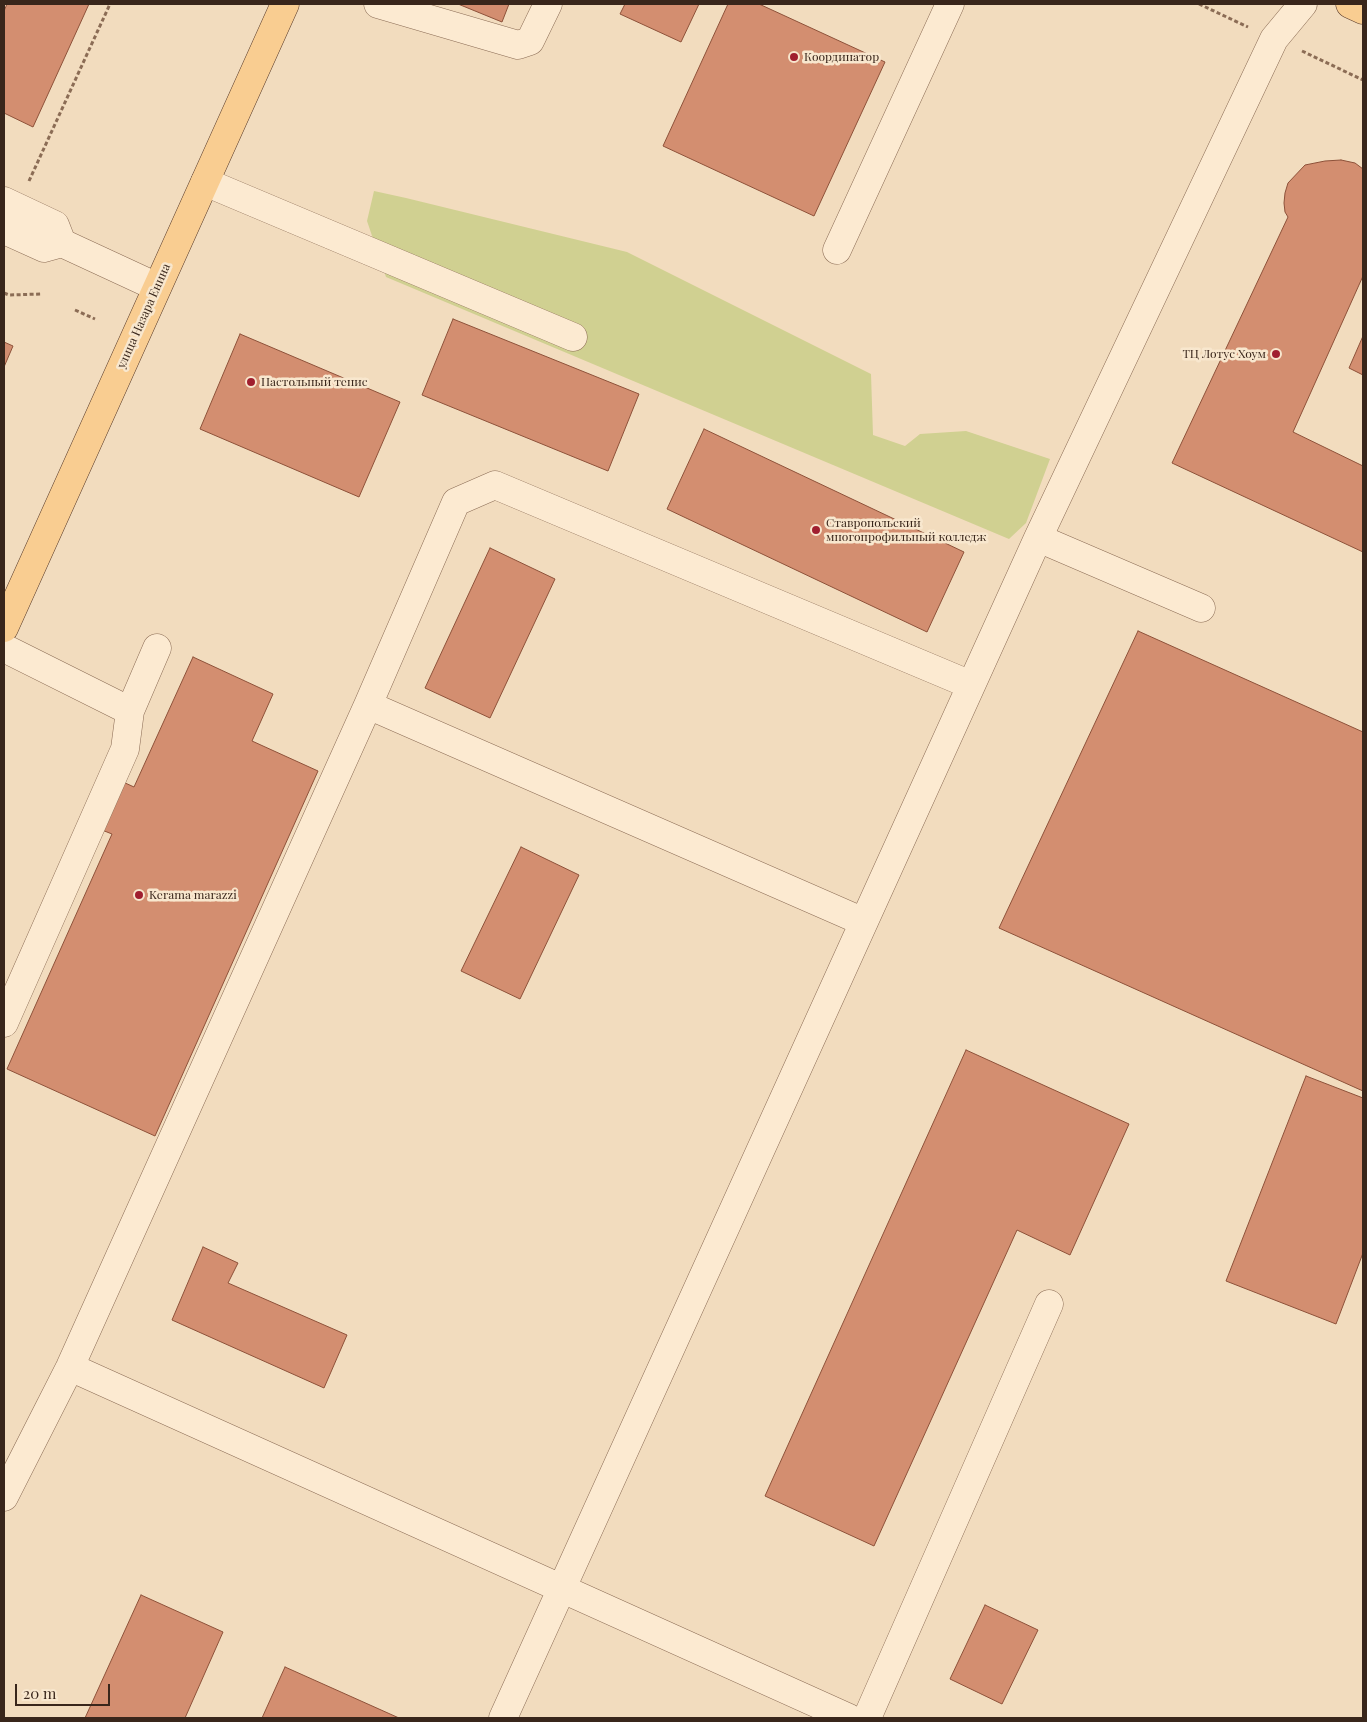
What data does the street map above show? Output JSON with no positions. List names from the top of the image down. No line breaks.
{"streets":{"main road":["улица Назара Енина"]},"places":["Координатор","ТЦ Лотус Хоум","Настольный тенис","Ставропольский многопрофильный колледж","Kerama marazzi"],"scale_bar":"20 m"}
